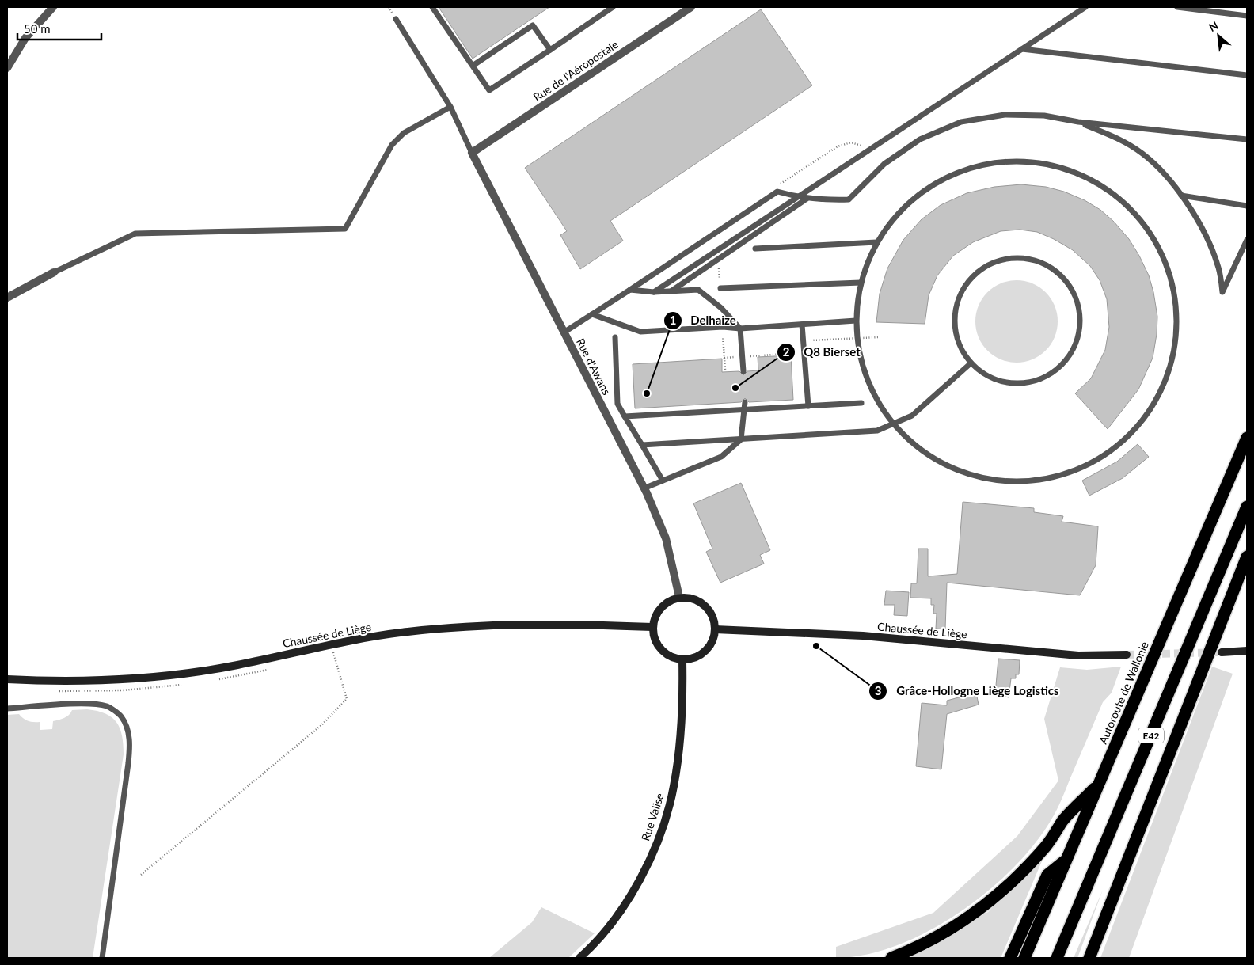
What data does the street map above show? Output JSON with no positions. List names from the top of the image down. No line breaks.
{"streets":{"highway":["Autoroute de Wallonie","E42"],"main road":["Chaussée de Liège","Rue Valise"],"street":["Rue de l'Aéropostale","Rue d'Awans"]},"crossings":[["Rue de l'Aéropostale","Rue d'Awans"],["Rue d'Awans","Chaussée de Liège"],["Rue d'Awans","Rue Valise"],["Chaussée de Liège","Rue Valise"]],"places":["Q8 Bierset","Delhaize","Grâce-Hollogne Liège Logistics"],"scale_bar":"50 m","north":"top left"}
